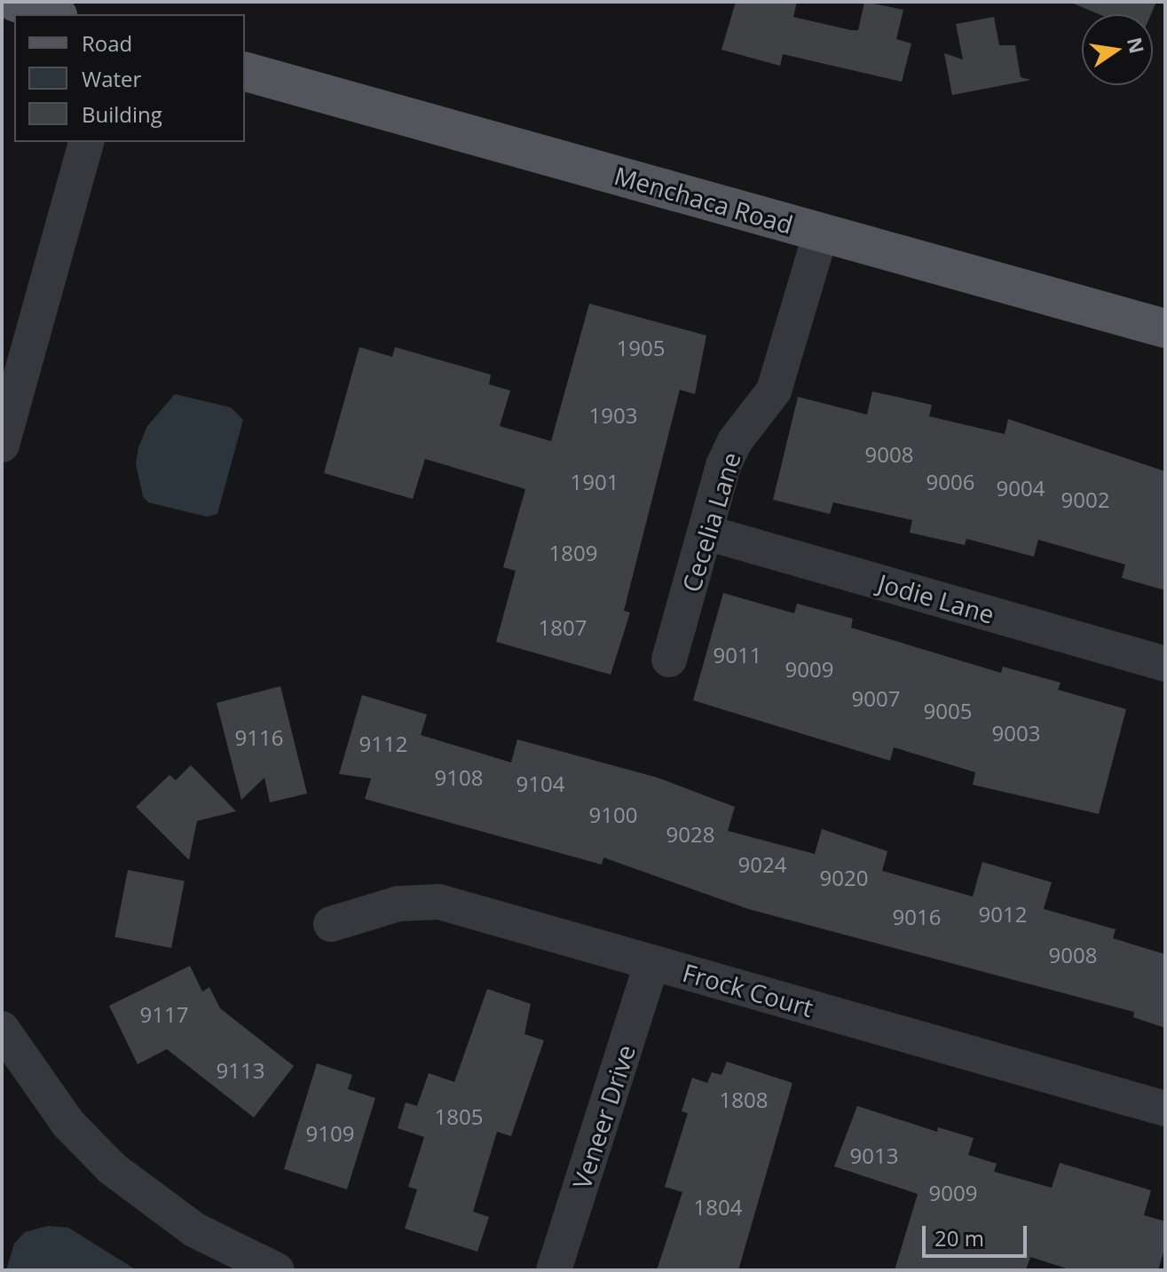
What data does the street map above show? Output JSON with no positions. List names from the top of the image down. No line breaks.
{"streets":{"main road":["Menchaca Road"],"street":["Cecelia Lane","Jodie Lane","Frock Court","Veneer Drive"]},"crossings":[["Menchaca Road","Cecelia Lane"],["Cecelia Lane","Jodie Lane"],["Frock Court","Veneer Drive"]],"house_numbers":["1905","1903","9008","1901","9006","9004","9002","1809","1807","9011","9009","9007","9005","9003","9116","9112","9108","9104","9100","9028","9024","9020","9012","9016","9008","9117","9113","1808","1805","9109","9013","9009","1804"],"legend":["Road","Water","Building"],"scale_bar":"20 m","north":"right"}
